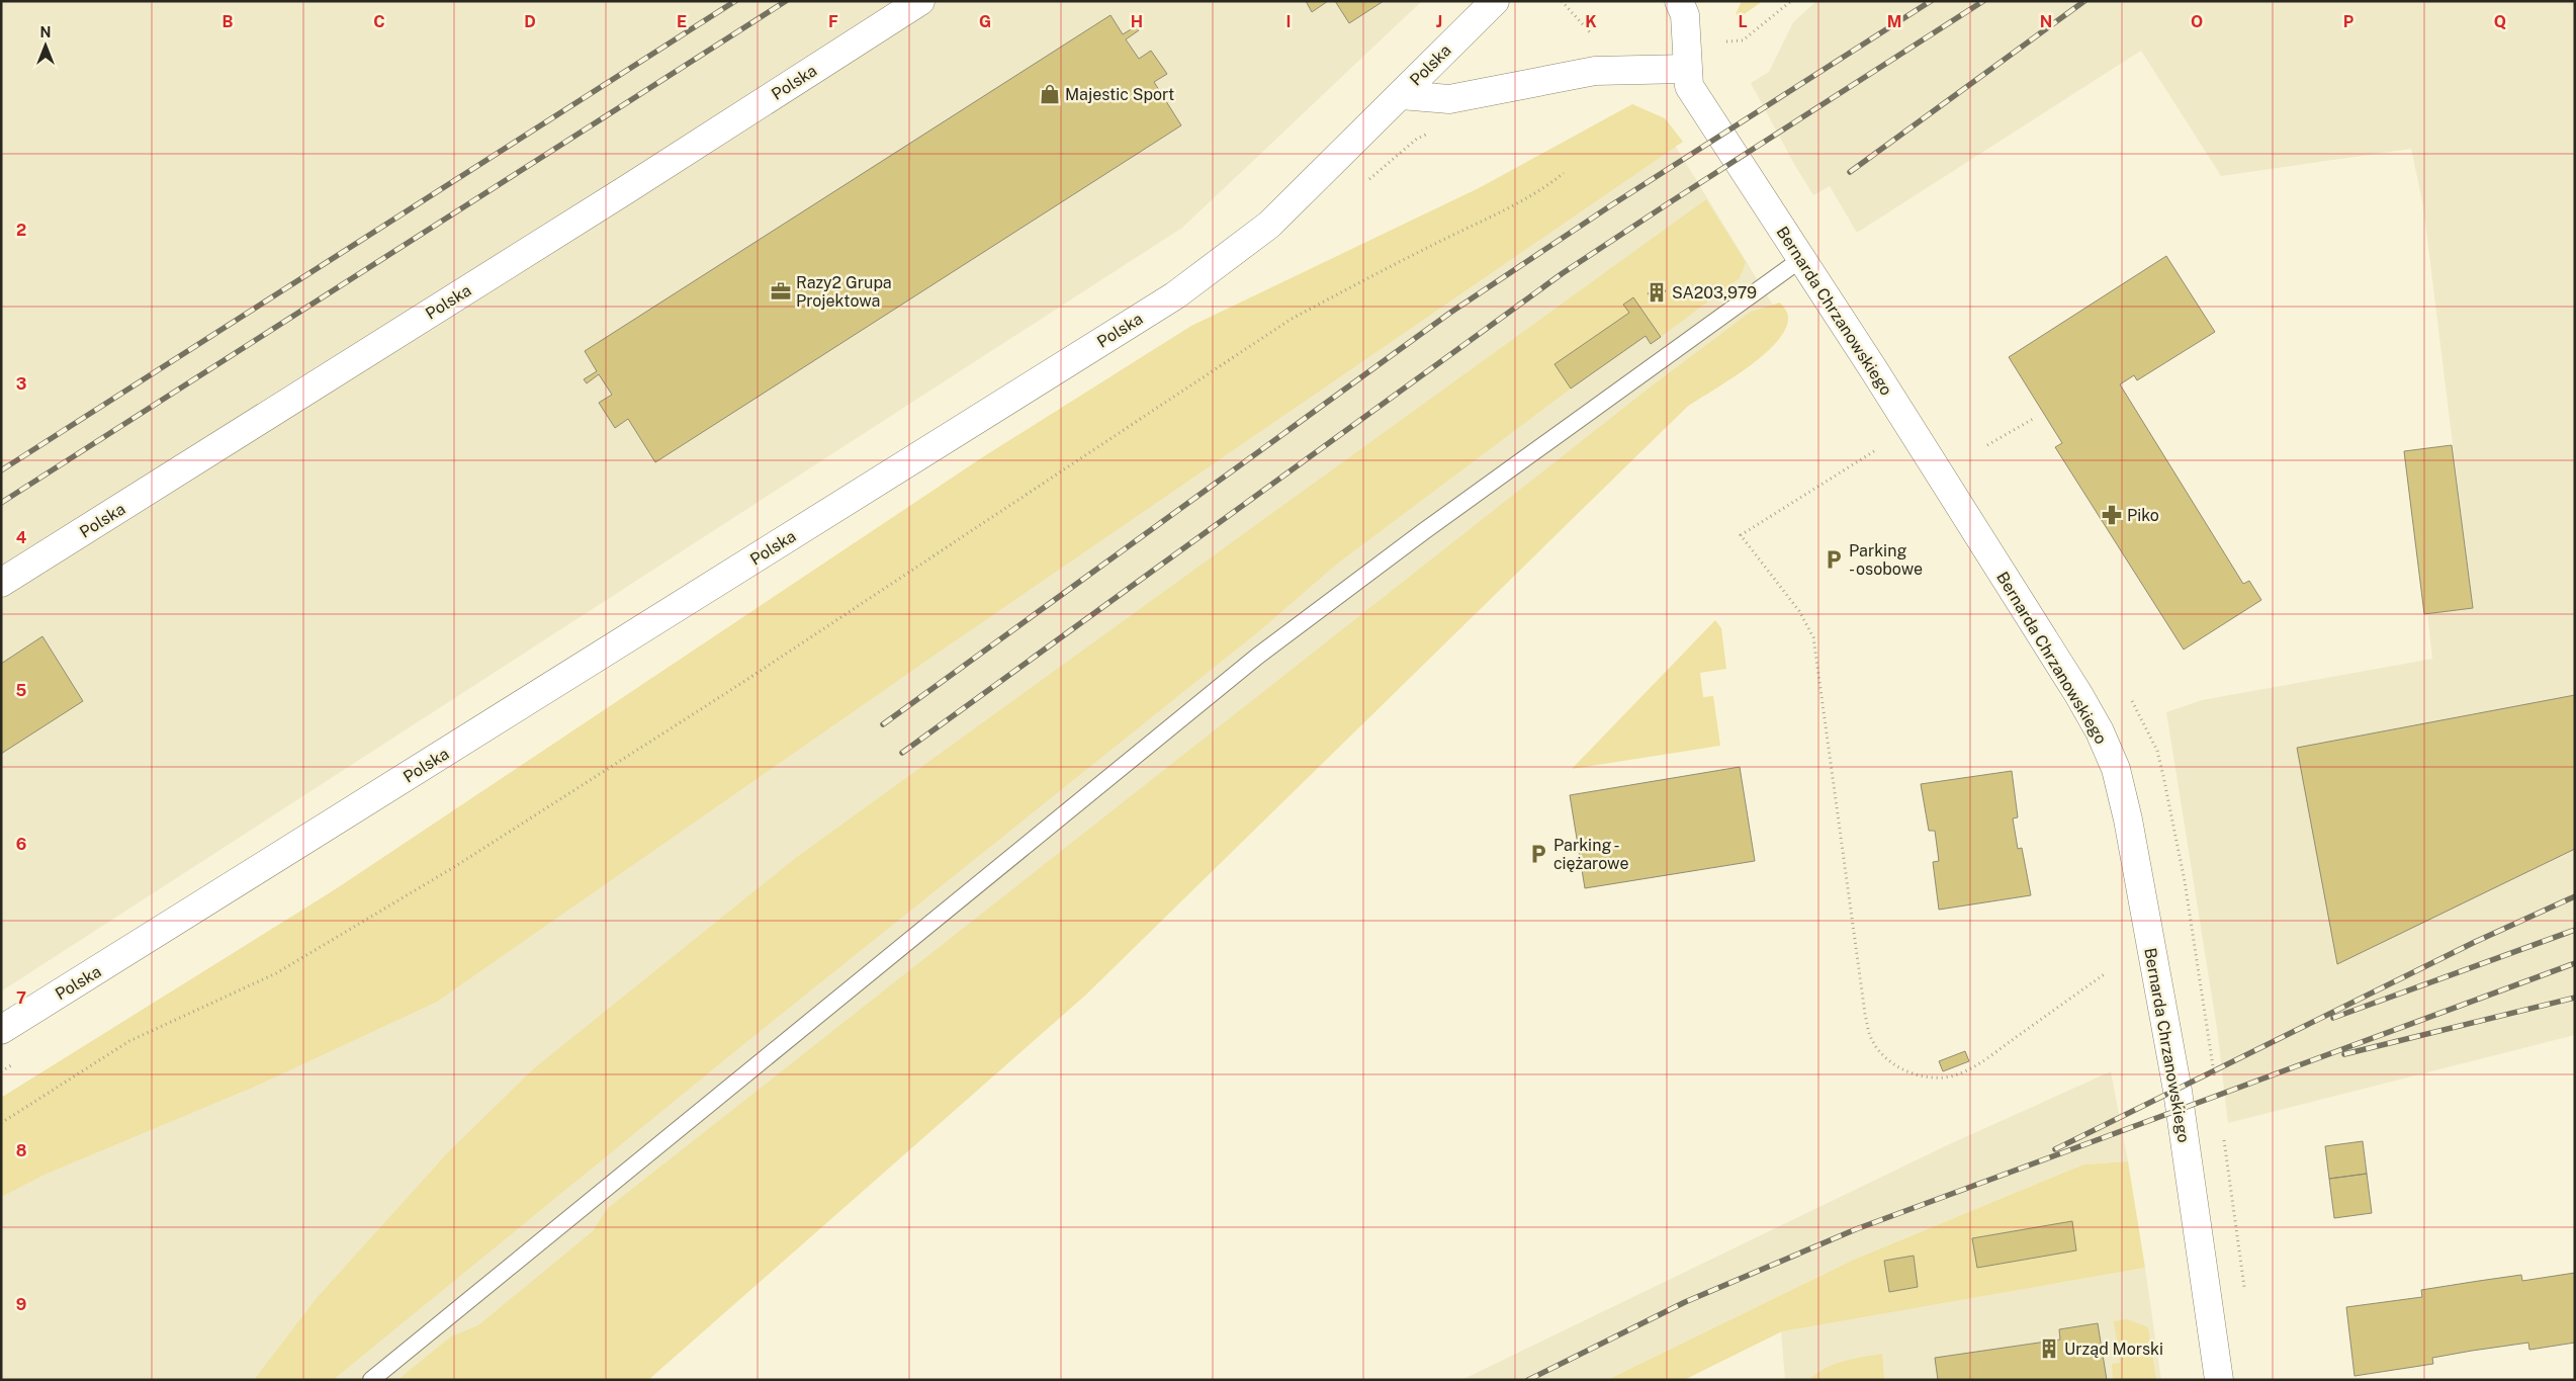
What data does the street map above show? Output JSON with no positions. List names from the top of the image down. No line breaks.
{"streets":{"main road":["Polska","Bernarda Chrzanowskiego"]},"places":{"shop":["Majestic Sport"],"office":["Razy2 Grupa Projektowa"],"building":["SA203,979","Urząd Morski"],"pharmacy":["Piko"],"parking":["Parking - osobowe","Parking - ciężarowe"]},"north":"top","grid":{"columns":["B","C","D","E","F","G","H","I","J","K","L","M","N","O","P","Q"],"rows":["2","3","4","5","6","7","8","9"]}}
